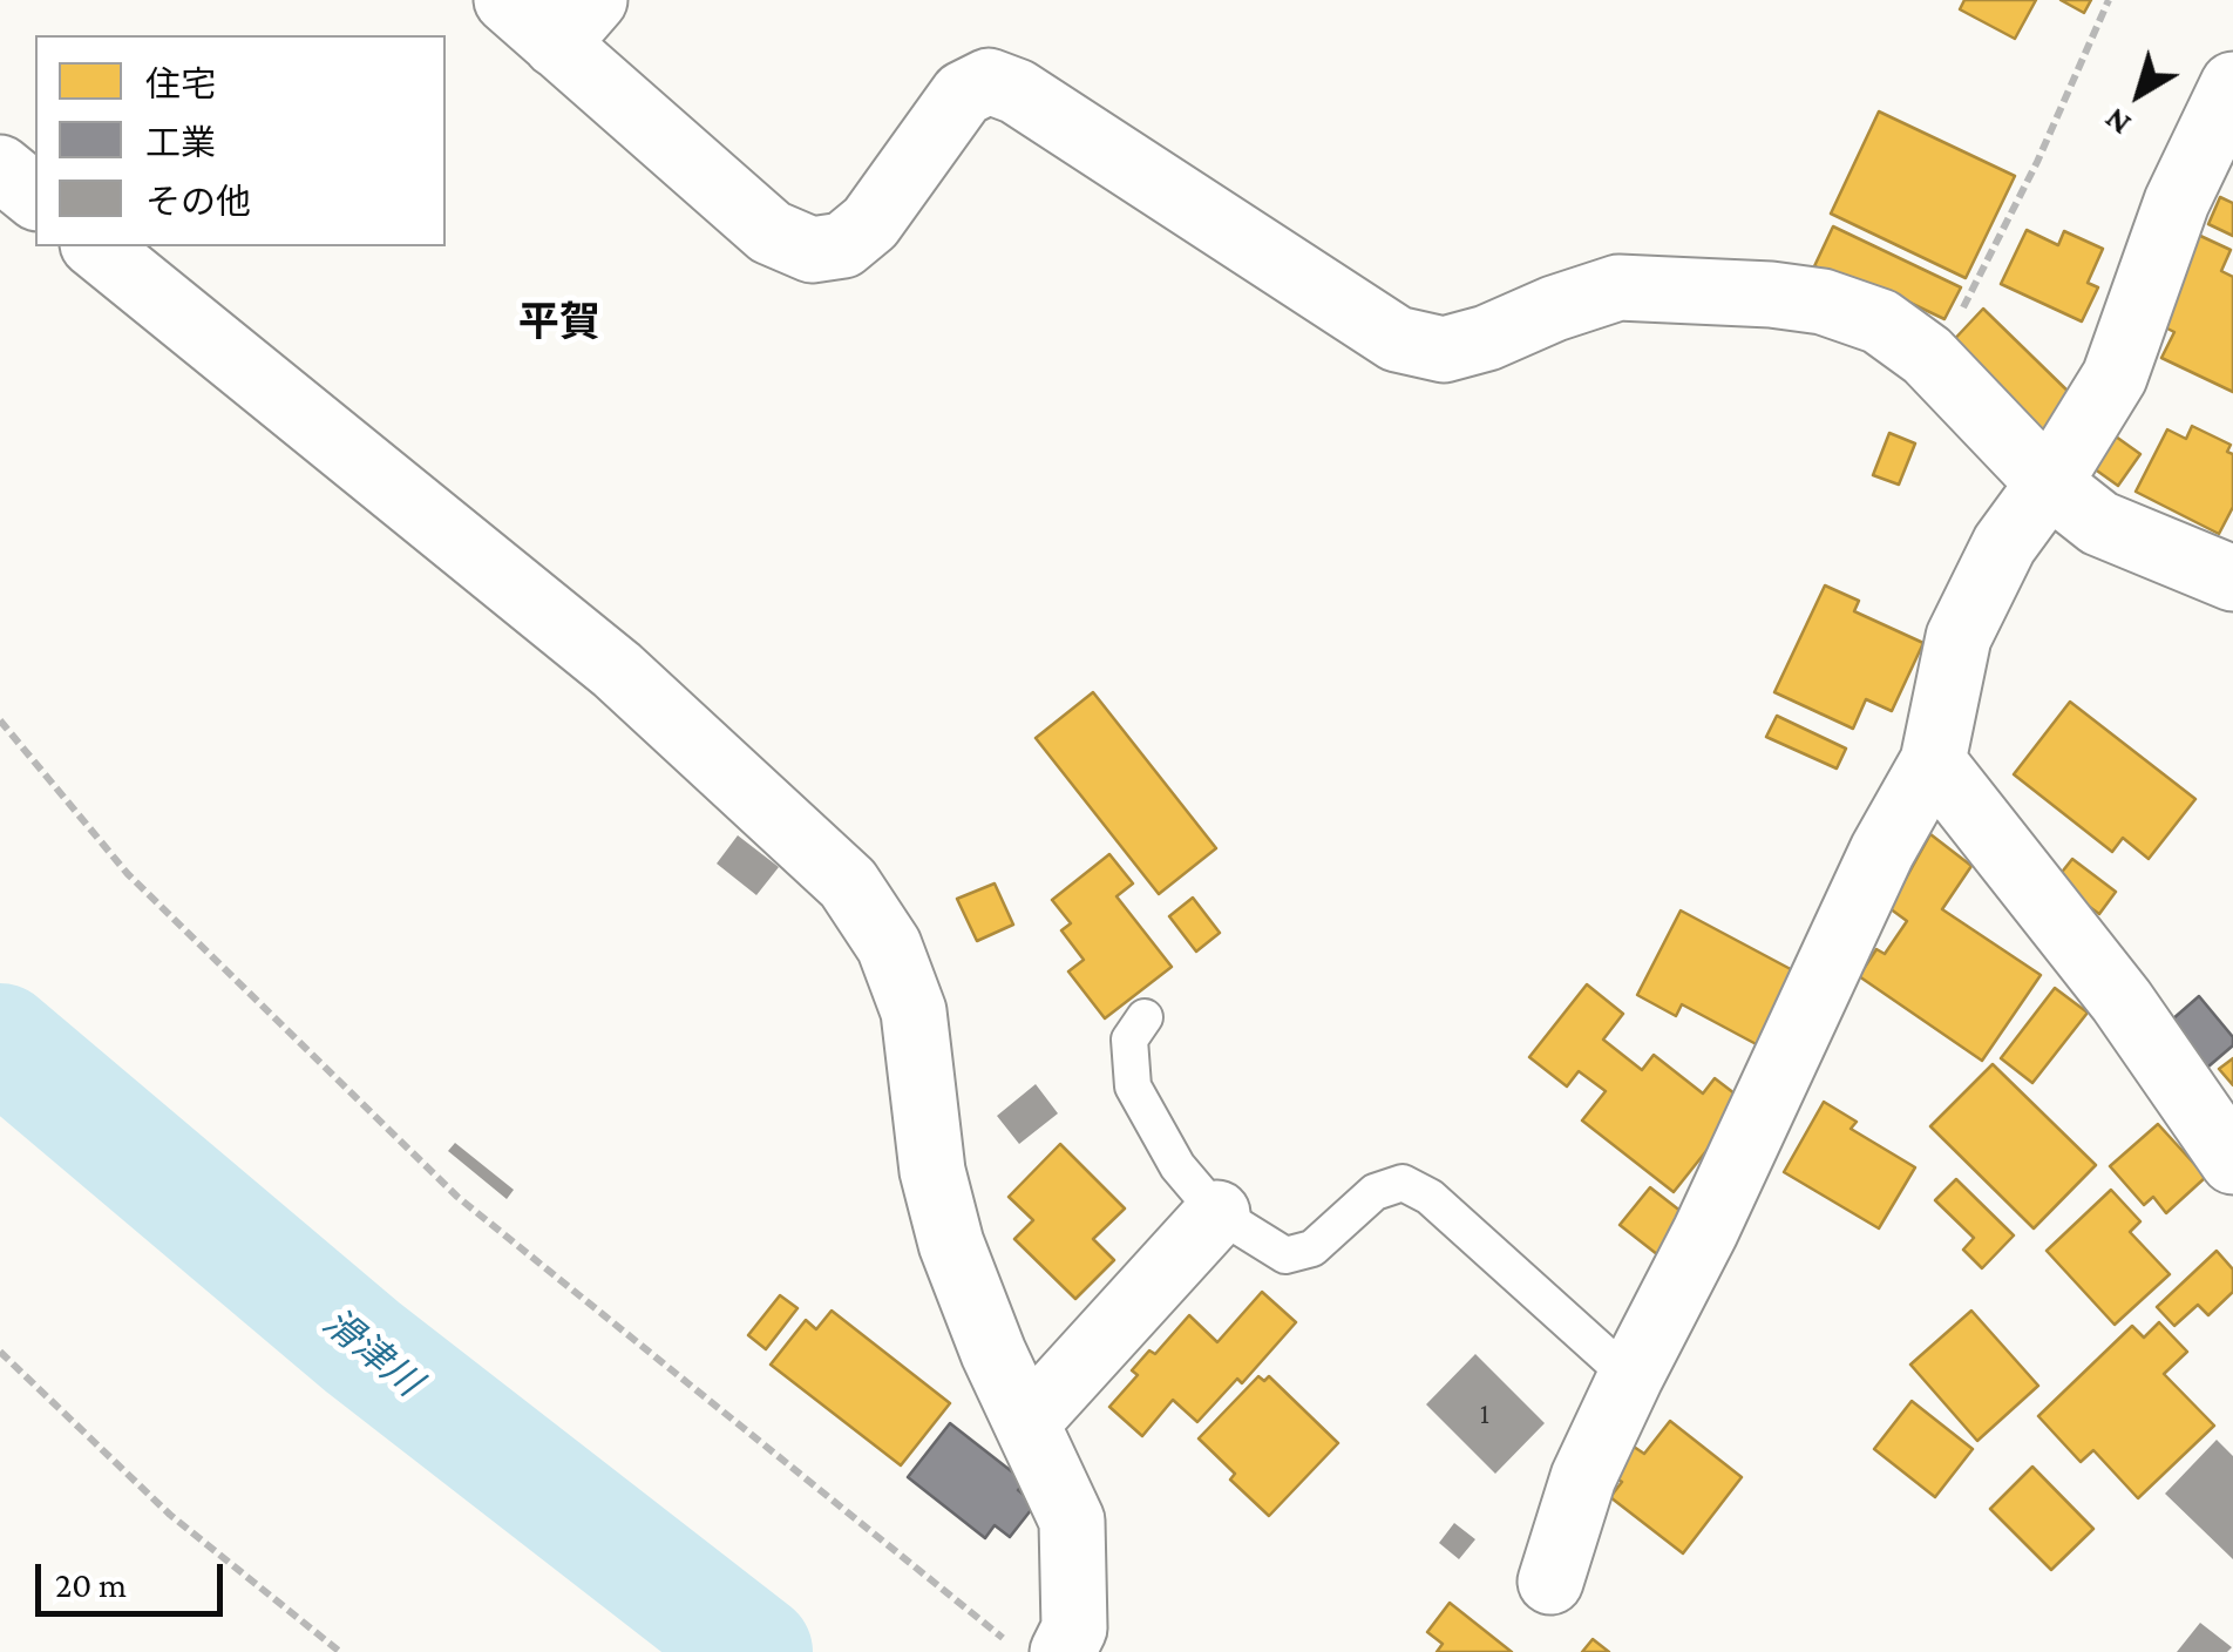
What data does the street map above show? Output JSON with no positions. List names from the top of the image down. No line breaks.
{"districts":["平賀"],"water":["滑津川"],"house_numbers":["1"],"legend":["住宅","工業","その他"],"scale_bar":"20 m","north":"bottom left"}
